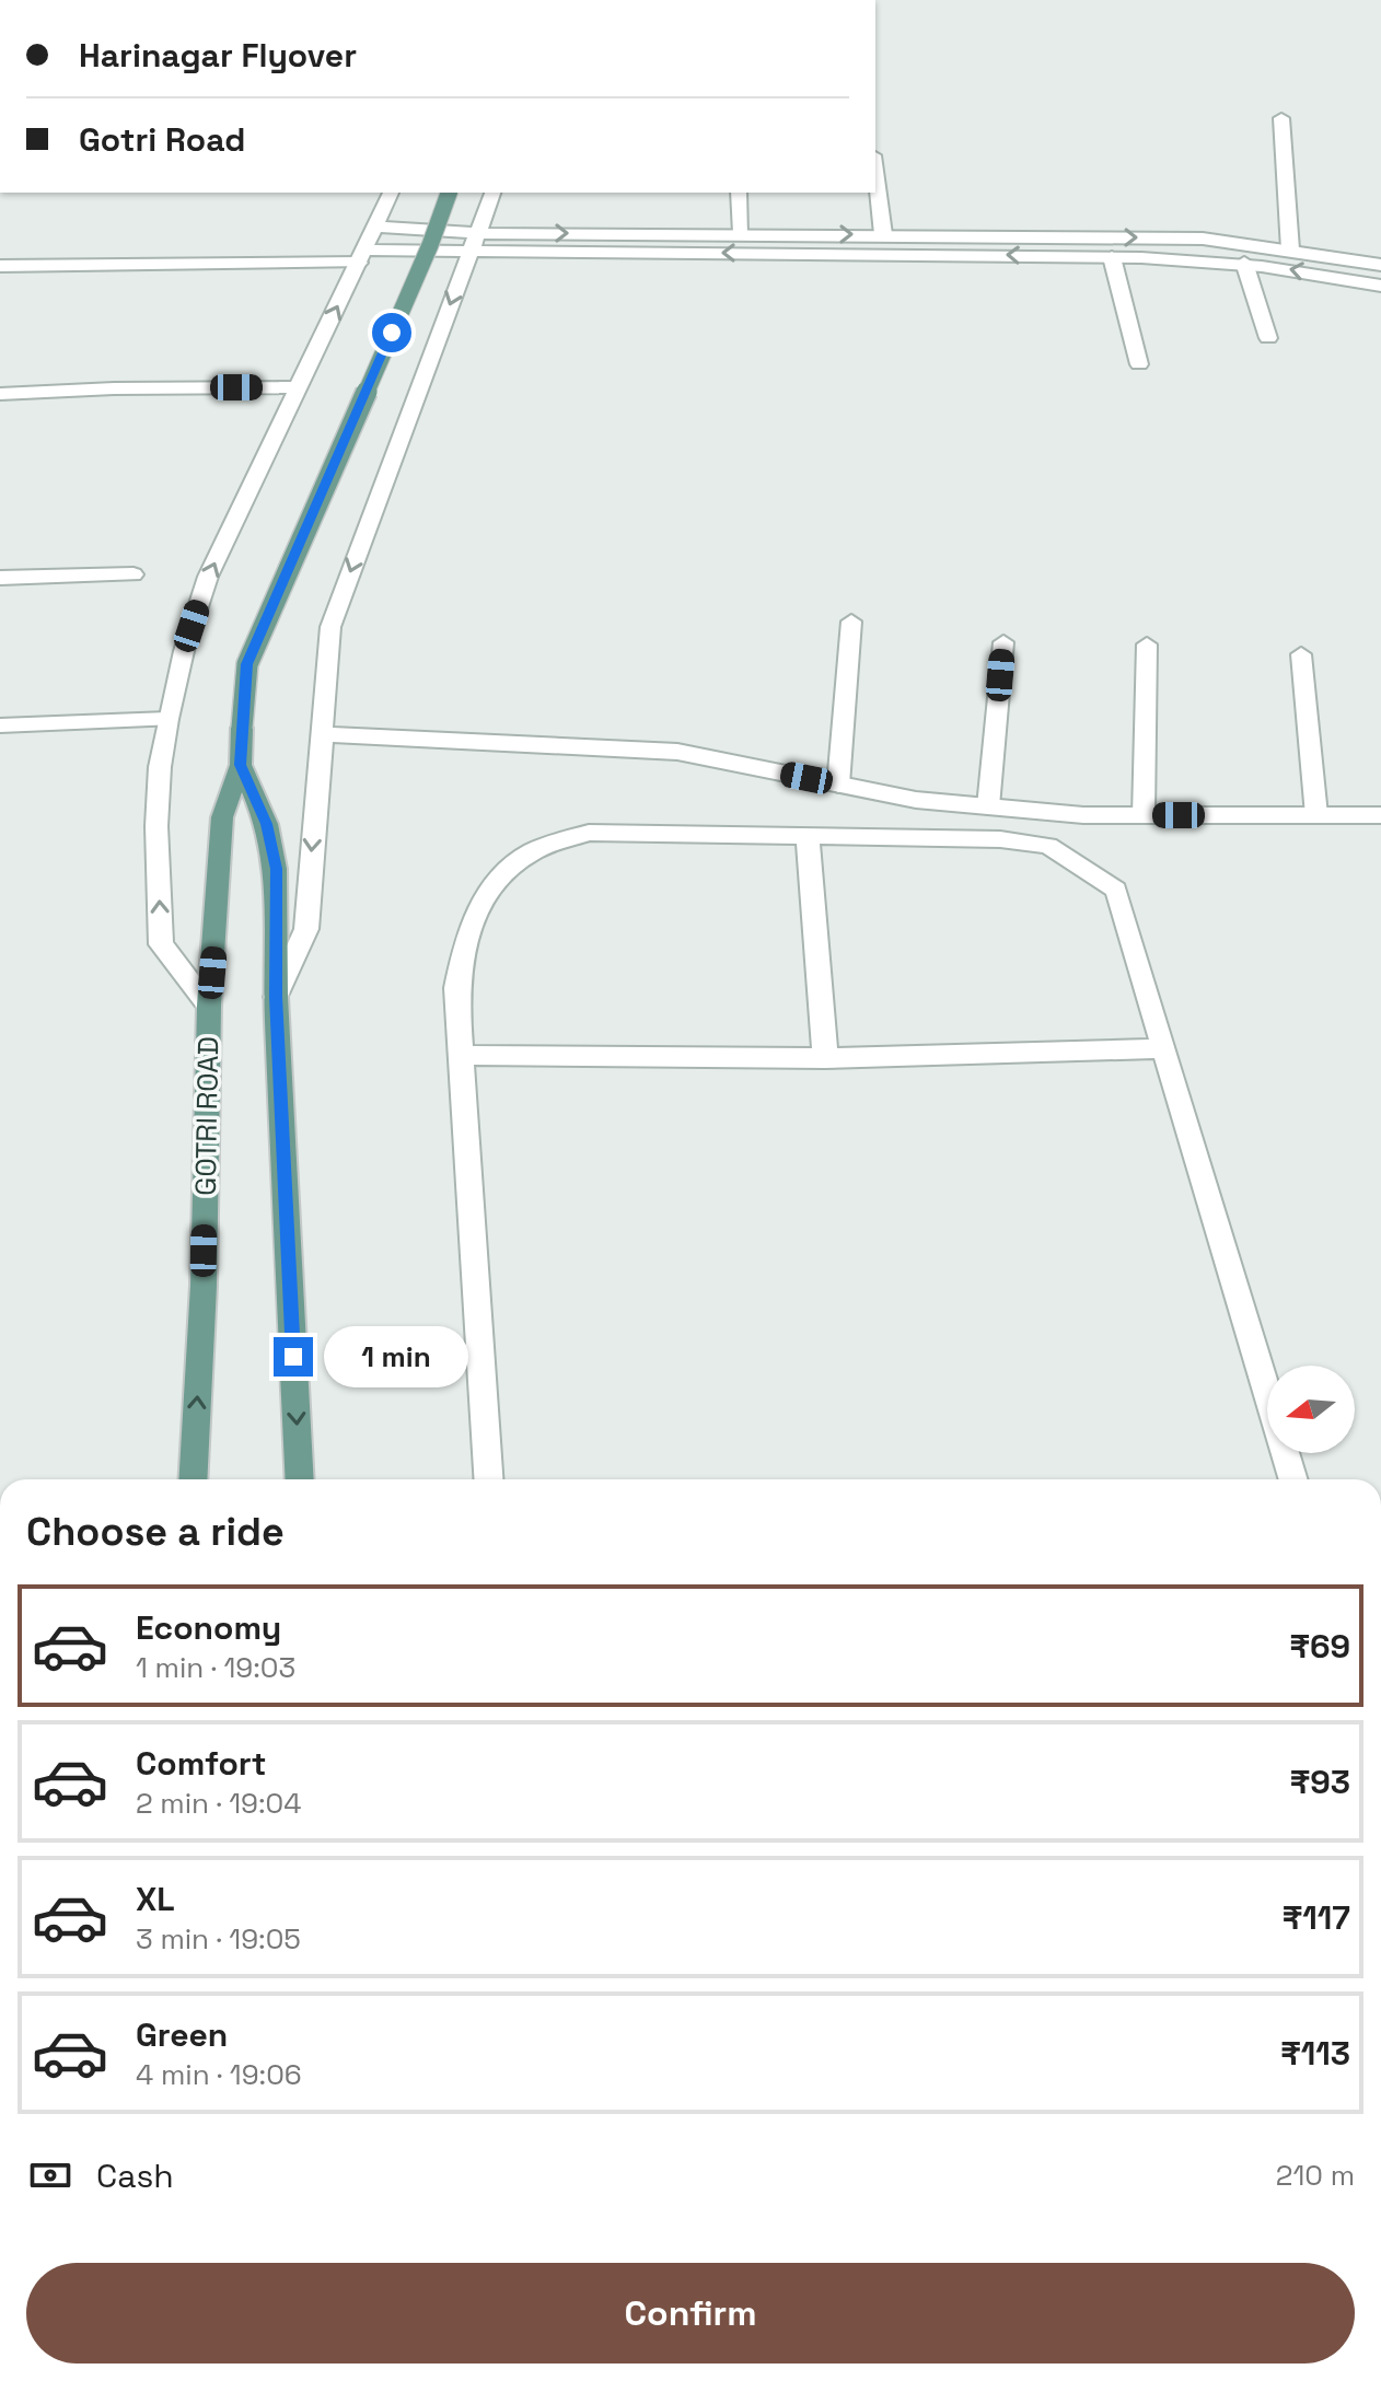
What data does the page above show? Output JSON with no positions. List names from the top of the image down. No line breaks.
{"streets":{"main road":["GOTRI ROAD"]},"north":"left","page":{"banner":["Harinagar Flyover","Gotri Road"],"bubble":"1 min","heading":"Choose a ride","list":[{"name":"Economy","note":"1 min · 19:03","value":"₹69"},{"name":"Comfort","note":"2 min · 19:04","value":"₹93"},{"name":"XL","note":"3 min · 19:05","value":"₹117"},{"name":"Green","note":"4 min · 19:06","value":"₹113"}],"pay":["Cash","210 m"],"buttons":"Confirm"}}
